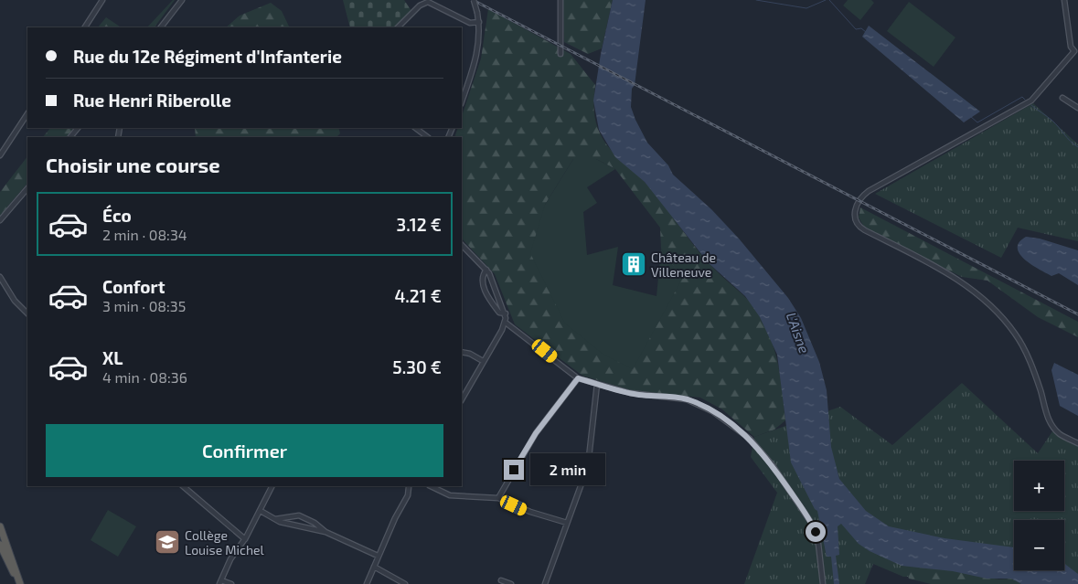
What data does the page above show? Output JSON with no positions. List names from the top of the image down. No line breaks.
{"water":["L'Aisne"],"places":{"building":["Château de Villeneuve"],"school or university":["Collège Louise Michel"]},"page":{"banner":["Rue du 12e Régiment d'Infanterie","Rue Henri Riberolle"],"heading":"Choisir une course","list":[{"name":"Éco","note":"2 min · 08:34","value":"3.12 €"},{"name":"Confort","note":"3 min · 08:35","value":"4.21 €"},{"name":"XL","note":"4 min · 08:36","value":"5.30 €"}],"buttons":"Confirmer","bubble":"2 min","map_buttons":["+","−"]}}
